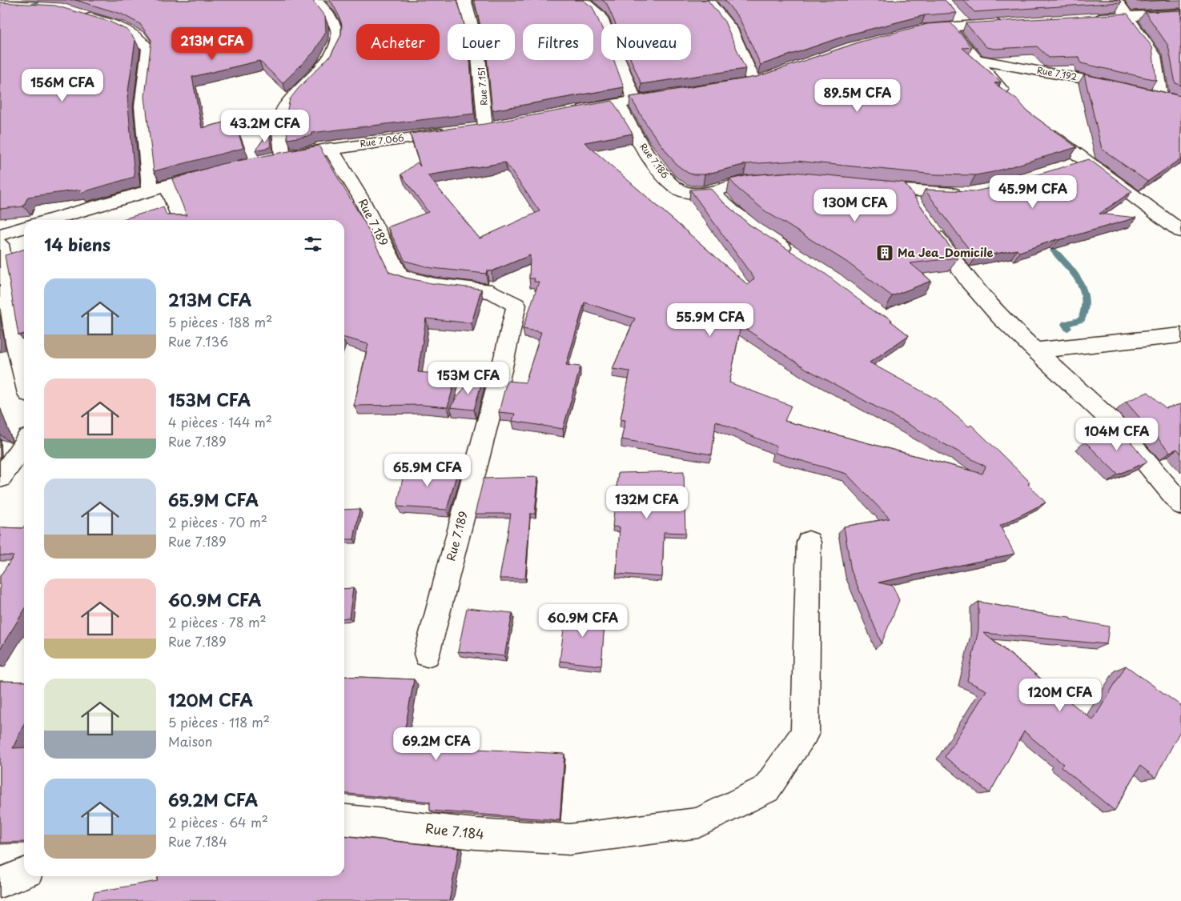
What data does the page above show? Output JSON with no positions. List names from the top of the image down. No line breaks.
{"streets":{"street":["Rue 7.192","Rue 7.151","Rue 7.066","Rue 7.186","Rue 7.189","Rue 7.184"]},"crossings":[["Rue 7.066","Rue 7.189"]],"places":{"building":["Ma Jea_Domicile"]},"page":{"chip":["Acheter","Louer","Filtres","Nouveau"],"price":["213M CFA","156M CFA","89.5M CFA","43.2M CFA","45.9M CFA","130M CFA","55.9M CFA","153M CFA","104M CFA","65.9M CFA","132M CFA","60.9M CFA","120M CFA","69.2M CFA"],"heading":"14 biens","list":[{"name":"213M CFA","note":"5 pièces · 188 m² · Rue 7.136"},{"name":"153M CFA","note":"4 pièces · 144 m² · Rue 7.189"},{"name":"65.9M CFA","note":"2 pièces · 70 m² · Rue 7.189"},{"name":"60.9M CFA","note":"2 pièces · 78 m² · Rue 7.189"},{"name":"120M CFA","note":"5 pièces · 118 m² · Maison"},{"name":"69.2M CFA","note":"2 pièces · 64 m² · Rue 7.184"}]}}
